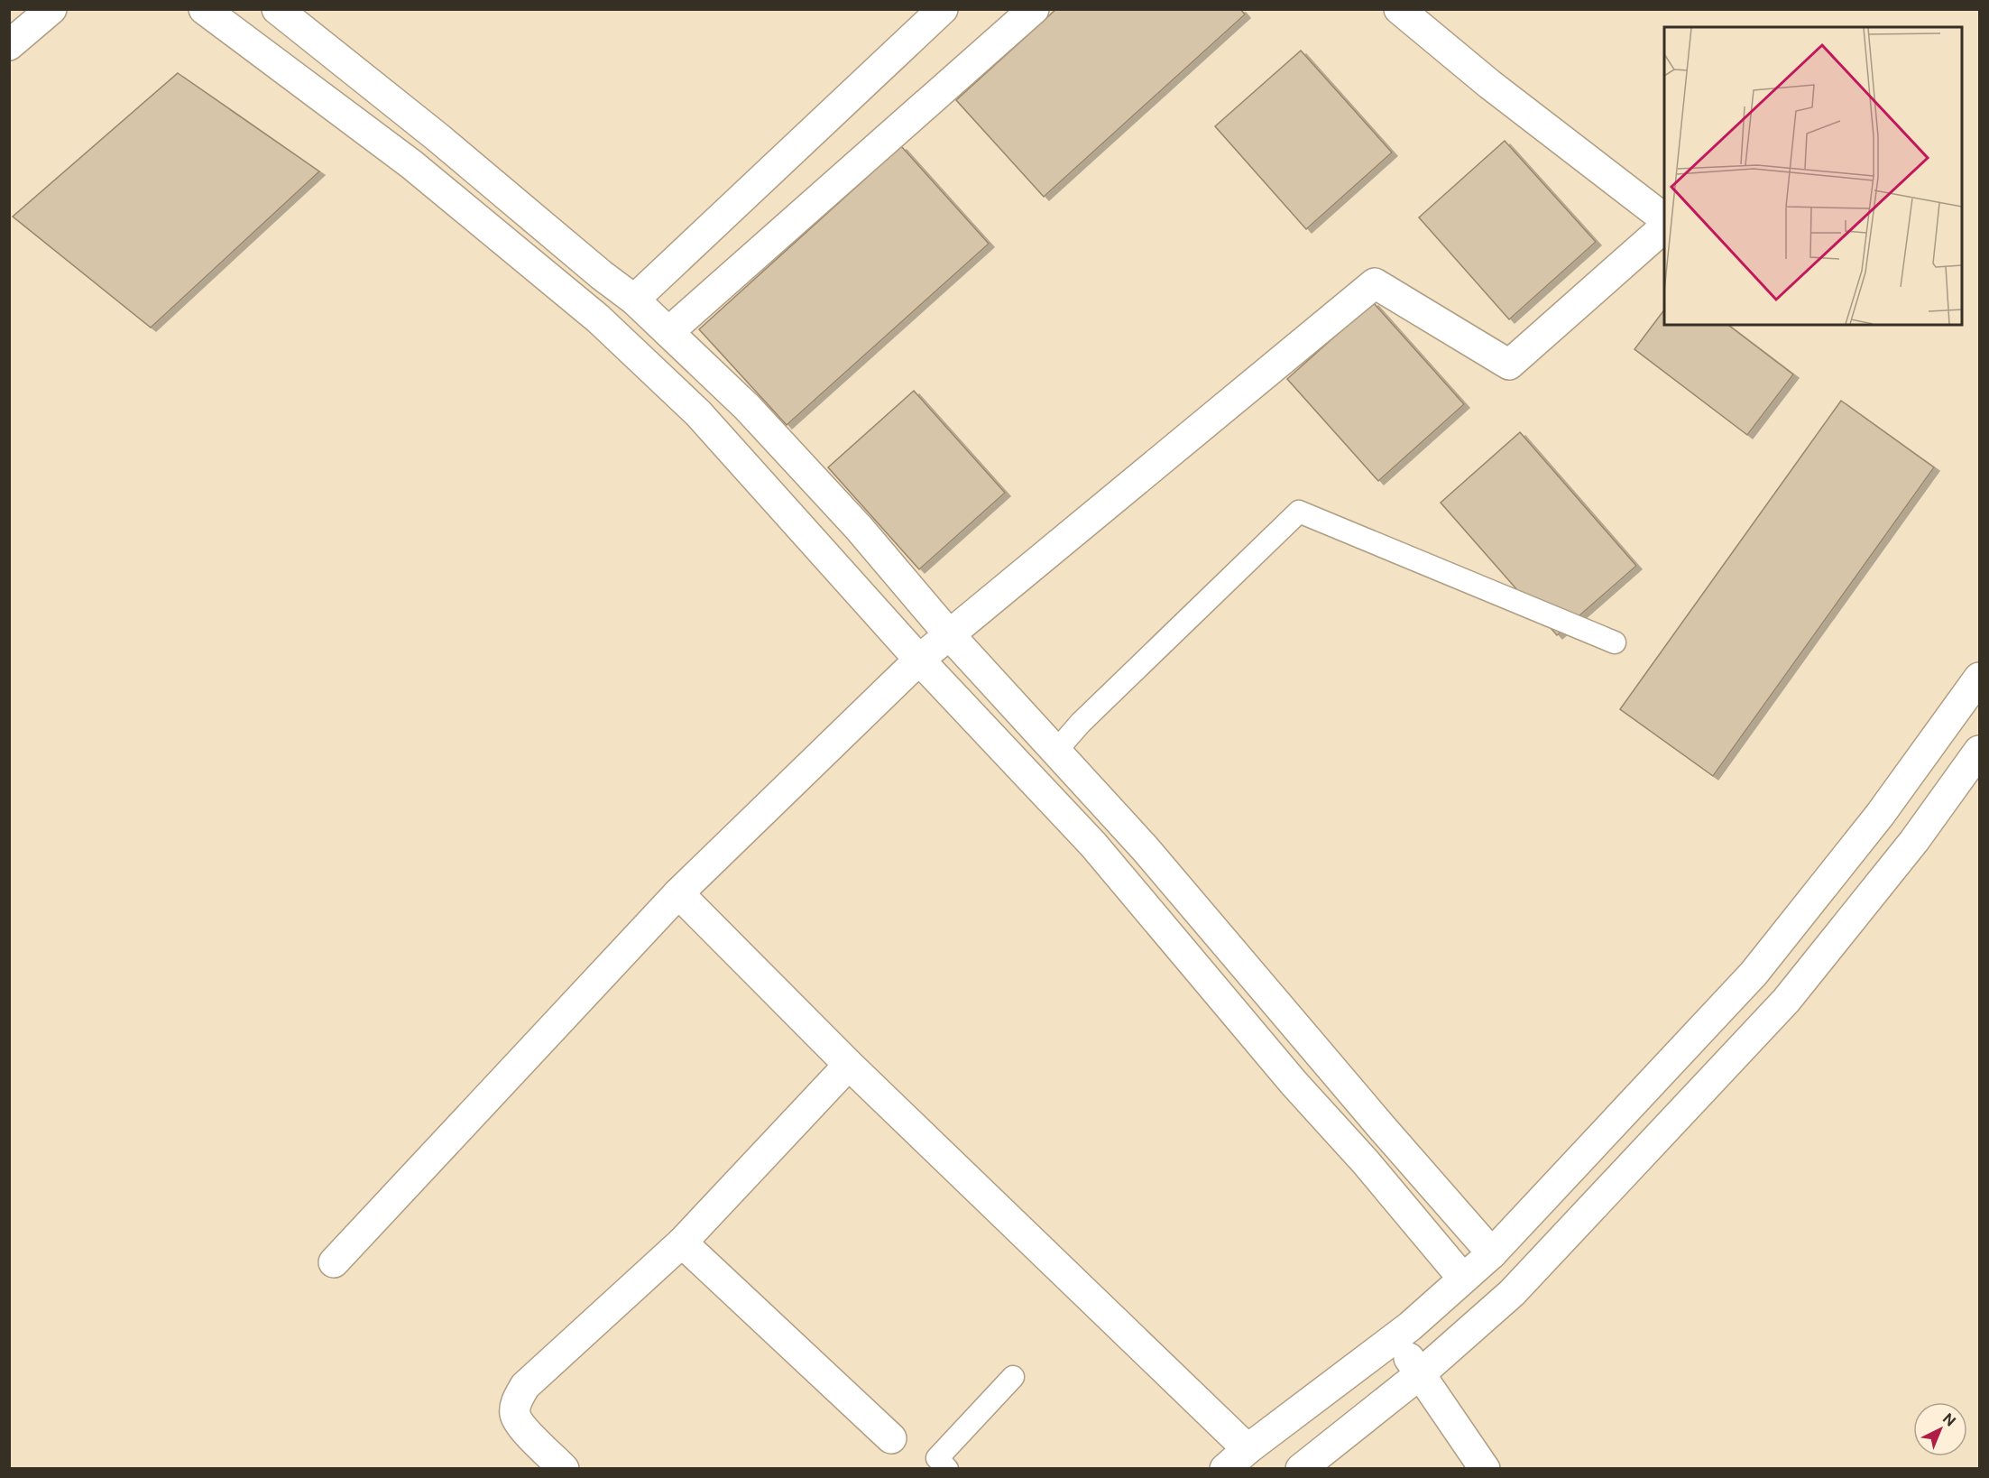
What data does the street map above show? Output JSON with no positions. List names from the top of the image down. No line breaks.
{"north":"top right"}
